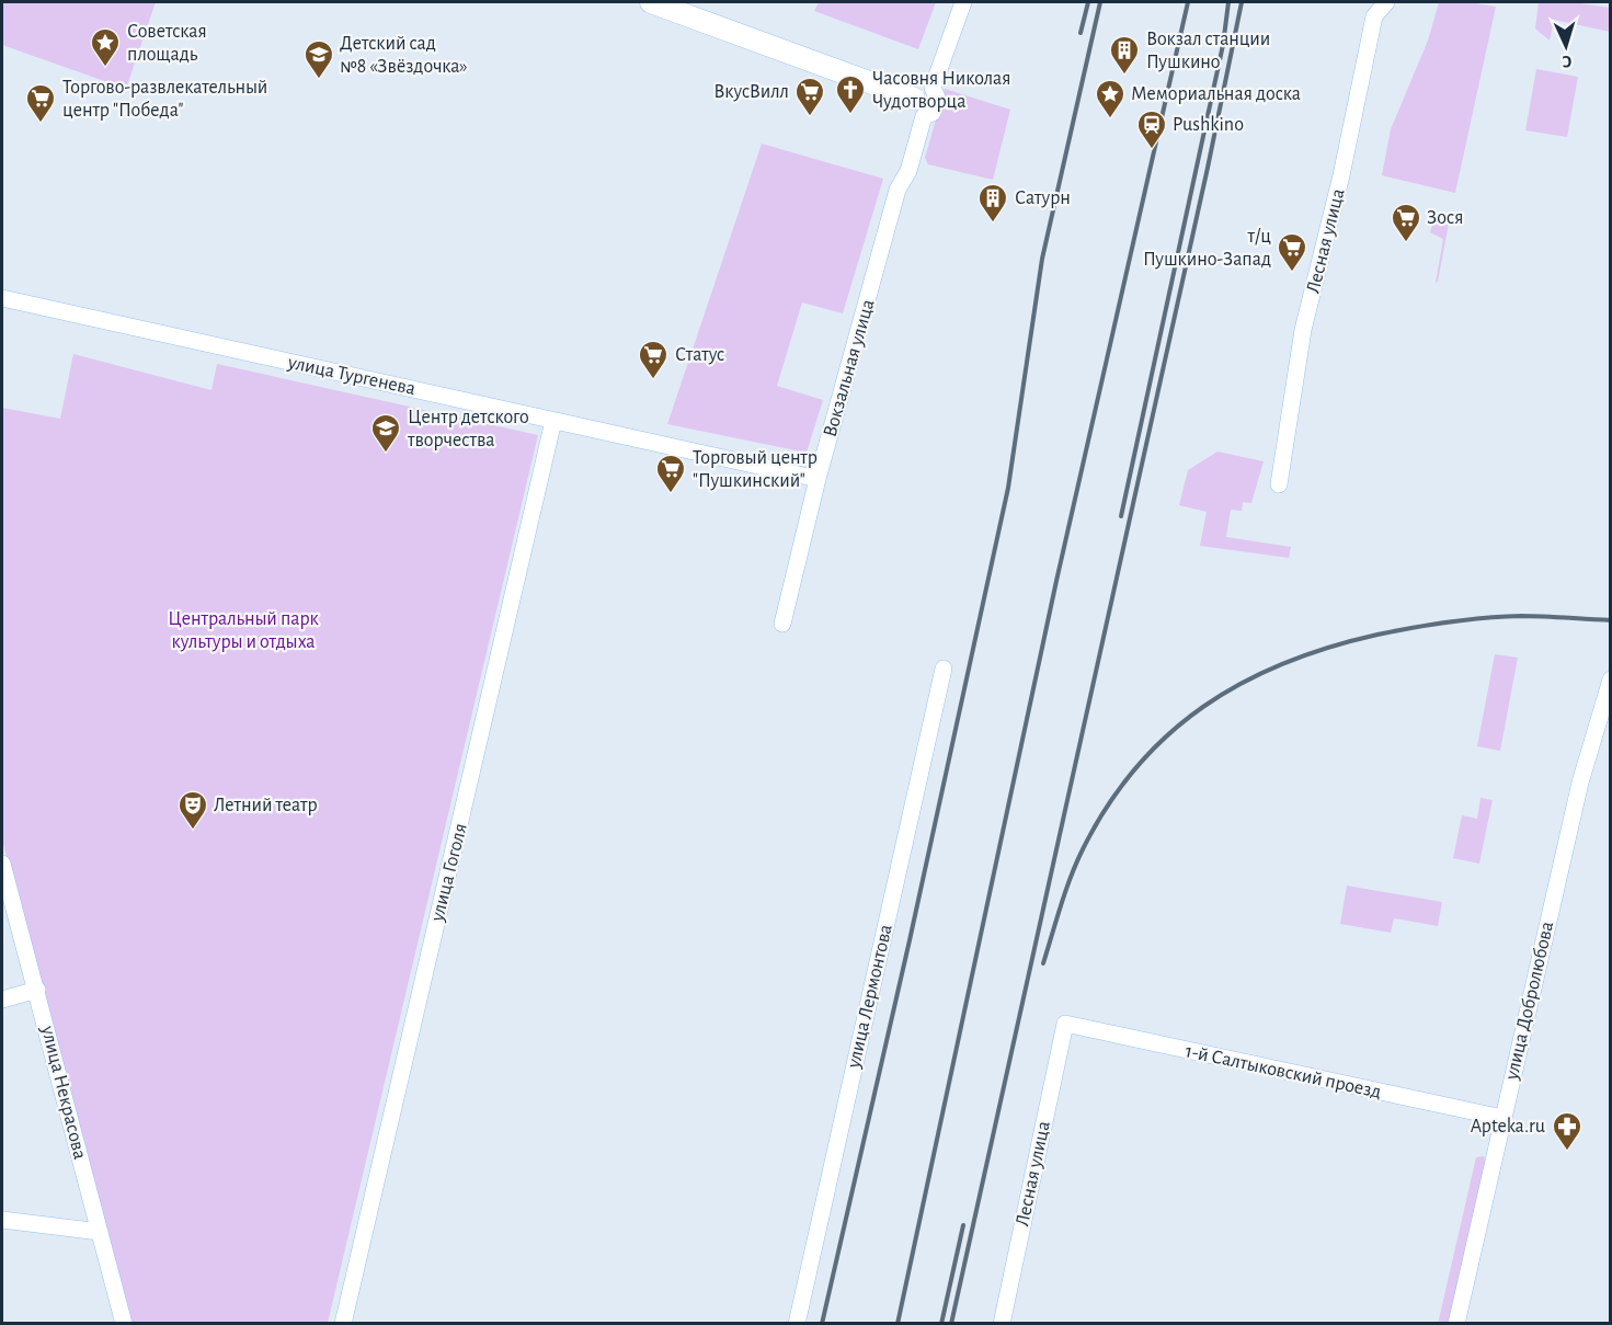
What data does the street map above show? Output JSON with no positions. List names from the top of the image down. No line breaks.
{"streets":{"street":["Лесная улица","Вокзальная улица","улица Тургенева","улица Гоголя","улица Лермонтова","улица Добролюбова","1-й Салтыковский проезд","улица Некрасова"]},"crossings":[["Лесная улица","1-й Салтыковский проезд"],["Вокзальная улица","улица Тургенева"],["улица Тургенева","улица Гоголя"],["улица Добролюбова","1-й Салтыковский проезд"]],"parks":["Центральный парк культуры и отдыха"],"places":{"place":["Советская площадь","Мемориальная доска"],"building":["Вокзал станции Пушкино","Сатурн"],"school or university":["Детский сад №8 «Звёздочка»","Центр детского творчества"],"church":["Часовня Николая Чудотворца"],"supermarket":["ВкусВилл","Торгово-развлекательный центр \"Победа\"","Зося","т/ц Пушкино-Запад","Статус","Торговый центр \"Пушкинский\""],"station":["Pushkino"],"theatre":["Летний театр"],"pharmacy":["Apteka.ru"]},"north":"bottom"}
